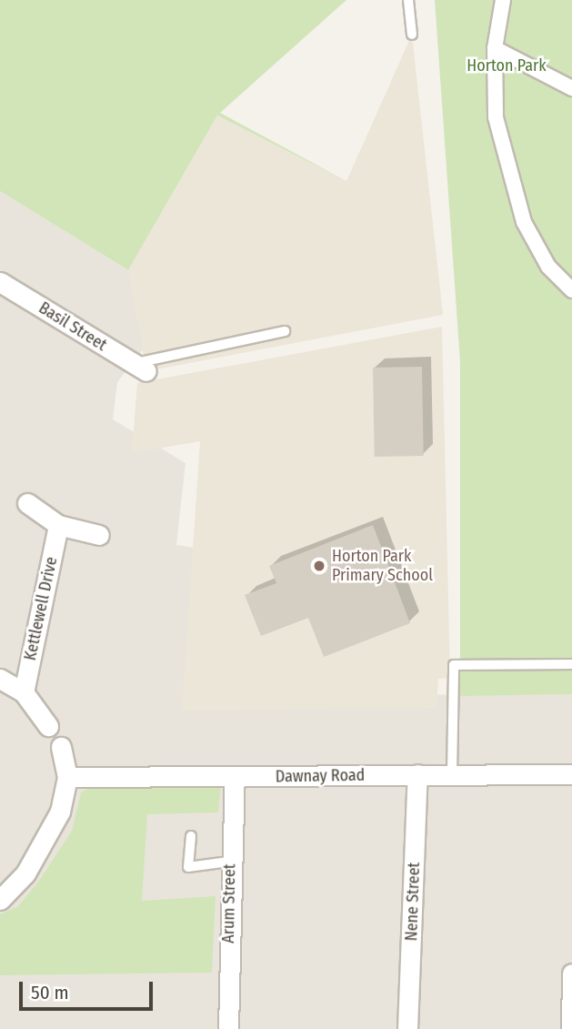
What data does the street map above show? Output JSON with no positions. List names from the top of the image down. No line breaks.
{"streets":{"street":["Basil Street","Kettlewell Drive","Dawnay Road","Nene Street","Arum Street"]},"crossings":[["Dawnay Road","Nene Street"],["Dawnay Road","Arum Street"]],"parks":["Horton Park"],"places":["Horton Park Primary School"],"scale_bar":"50 m"}
